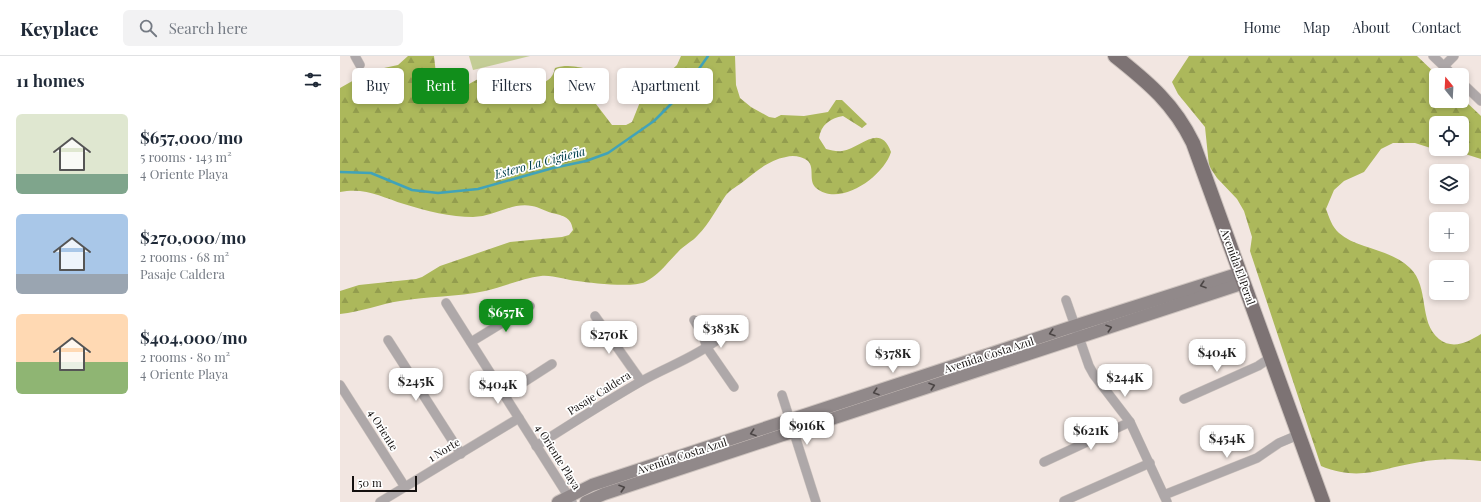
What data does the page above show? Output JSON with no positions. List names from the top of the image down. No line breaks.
{"streets":{"main road":["Avenida El Peral"],"street":["Avenida Costa Azul","Pasaje Caldera","4 Oriente","1 Norte","4 Oriente Playa"]},"crossings":[["Avenida El Peral","Avenida Costa Azul"],["Avenida Costa Azul","4 Oriente Playa"],["Pasaje Caldera","4 Oriente Playa"],["4 Oriente","1 Norte"],["1 Norte","4 Oriente Playa"]],"water":["Estero La Cigüeña"],"scale_bar":"50 m","north":"top","page":{"header":"Keyplace","search":"Search here","nav":["Home","Map","About","Contact"],"heading":"11 homes","map_buttons":["+","−"],"chip":["Buy","Rent","Filters","New","Apartment"],"list":[{"name":"$657,000/mo","note":"5 rooms · 143 m² · 4 Oriente Playa"},{"name":"$270,000/mo","note":"2 rooms · 68 m² · Pasaje Caldera"},{"name":"$404,000/mo","note":"2 rooms · 80 m² · 4 Oriente Playa"}],"price":["$657K","$383K","$270K","$404K","$378K","$244K","$245K","$404K","$916K","$621K","$454K"],"scale":"50 m"}}
